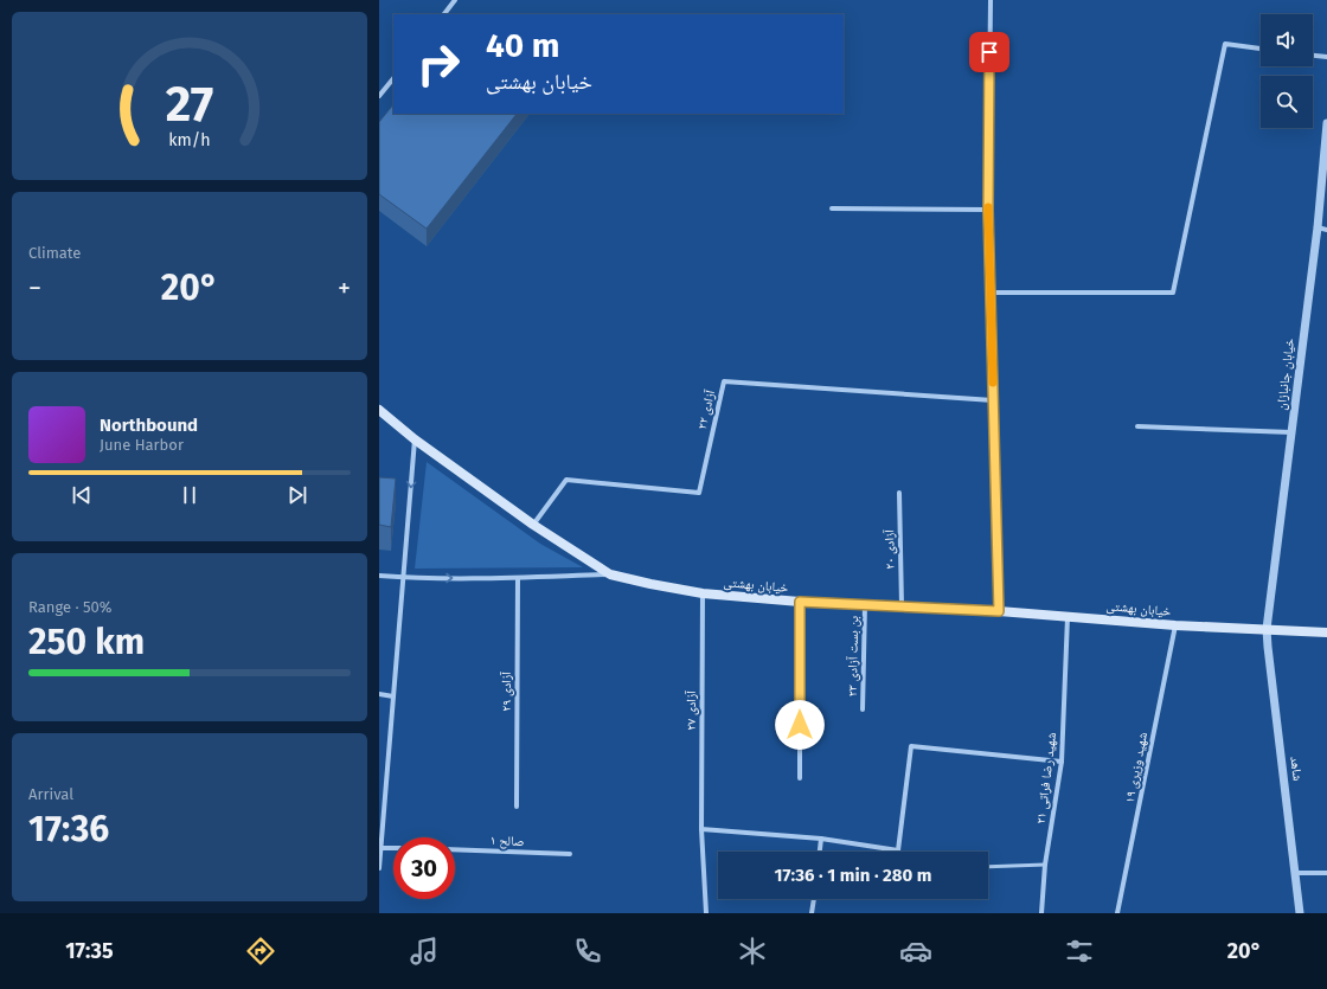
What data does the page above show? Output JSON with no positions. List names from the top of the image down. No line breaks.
{"streets":{"main road":["خیابان بهشتی"],"street":["خیابان جانبازان","آزادی ۲۲","آزادی ۲۰","بن بست آزادی ۲۳","آزادی ۲۹","آزادی ۲۷","شهید وزیری ۱۹","شاهد","شهید رضا فراتی ۲۱","صالح ۱"]},"crossings":[["خیابان جانبازان","خیابان بهشتی"],["خیابان جانبازان","شاهد"],["آزادی ۲۲","خیابان بهشتی"],["آزادی ۲۰","خیابان بهشتی"],["خیابان بهشتی","بن بست آزادی ۲۳"],["خیابان بهشتی","آزادی ۲۷"],["خیابان بهشتی","شهید وزیری ۱۹"],["خیابان بهشتی","شاهد"],["خیابان بهشتی","شهید رضا فراتی ۲۱"]],"page":{"turn":["40 m","خیابان بهشتی"],"tile":["Climate",["Range · 50%","250 km"],["Arrival","17:36"]],"heat":["−","20°","+"],"song":["Northbound","June Harbor"],"limit":"30","trip":"17:36 · 1 min · 280 m","tabs":["17:35","20°"],"gauge":["27","km/h"]}}
